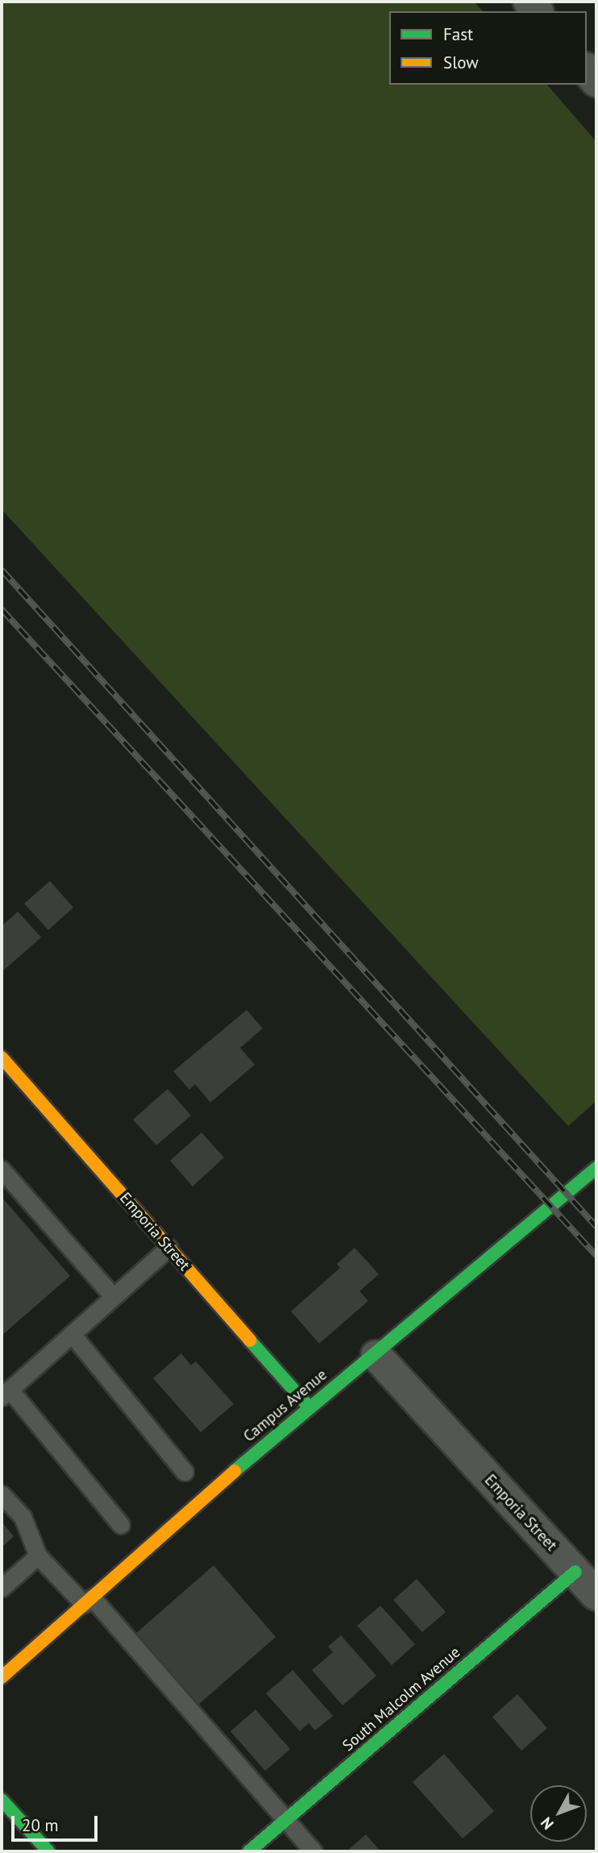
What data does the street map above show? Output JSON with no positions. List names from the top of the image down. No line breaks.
{"streets":{"street":["Emporia Street","Campus Avenue","South Malcolm Avenue"]},"crossings":[["Emporia Street","Campus Avenue"],["Emporia Street","South Malcolm Avenue"]],"legend":["Fast","Slow"],"scale_bar":"20 m","north":"bottom left"}
